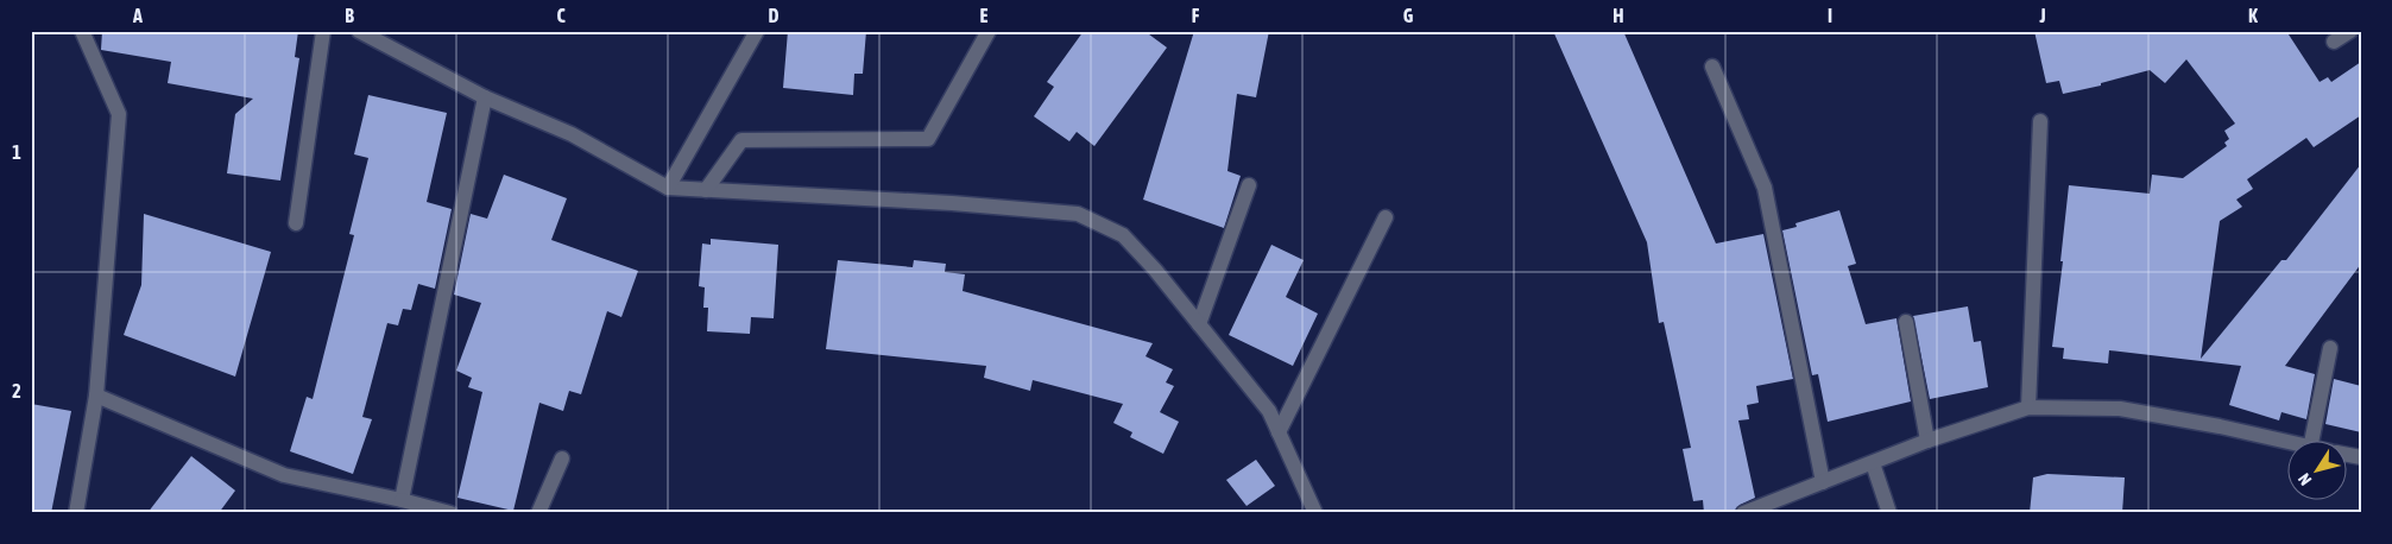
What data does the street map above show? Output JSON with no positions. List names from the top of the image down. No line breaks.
{"north":"bottom left","grid":{"columns":["A","B","C","D","E","F","G","H","I","J","K"],"rows":["1","2"]}}
